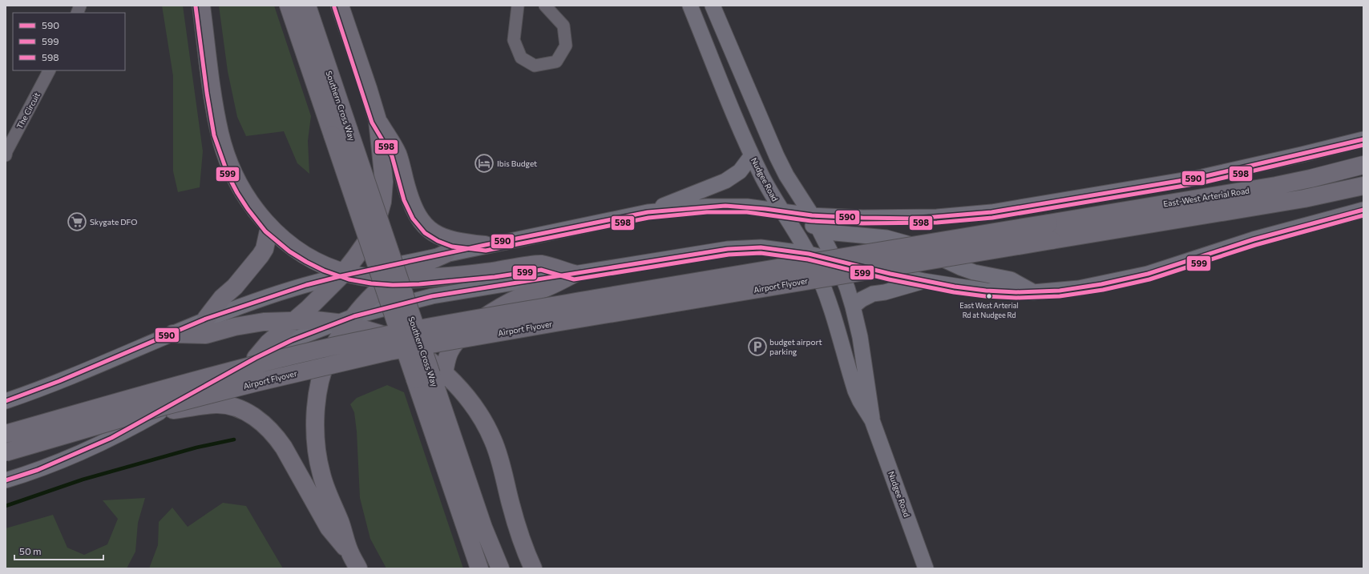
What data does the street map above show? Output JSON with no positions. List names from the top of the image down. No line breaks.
{"streets":{"highway":["Southern Cross Way","East-West Arterial Road","Airport Flyover"],"main road":["Nudgee Road"],"street":["The Circuit"]},"places":{"hotel":["Ibis Budget"],"supermarket":["Skygate DFO"],"other":["East West Arterial Rd at Nudgee Rd"],"parking":["budget airport parking"]},"lines":["transit line 599","transit line 598","transit line 590"],"legend":["590","599","598"],"scale_bar":"50 m"}
